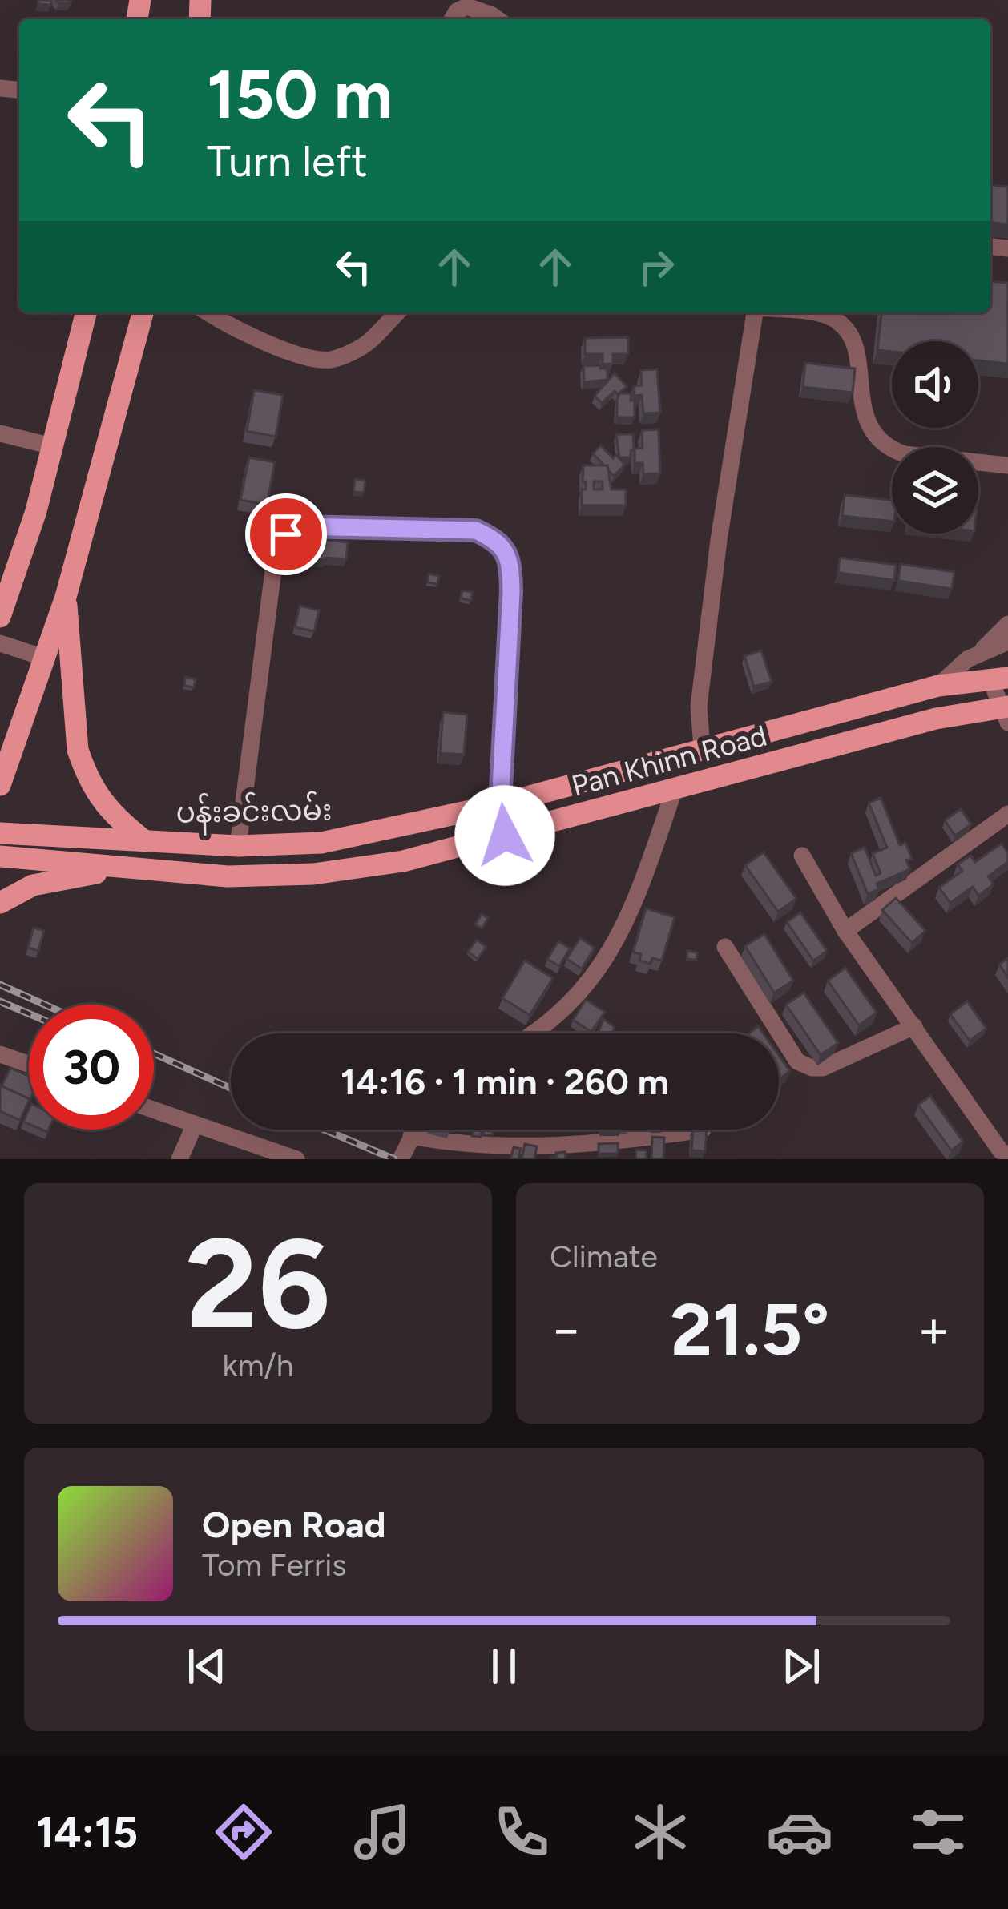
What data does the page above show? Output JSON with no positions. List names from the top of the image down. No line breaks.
{"streets":{"main road":["Pan Khinn Road","ပန်းခင်းလမ်း"]},"page":{"turn":["150 m","Turn left"],"limit":"30","trip":"14:16 · 1 min · 260 m","tile":[["26","km/h"],"Climate"],"heat":["−","21.5°","+"],"song":["Open Road","Tom Ferris"],"tabs":"14:15"}}
